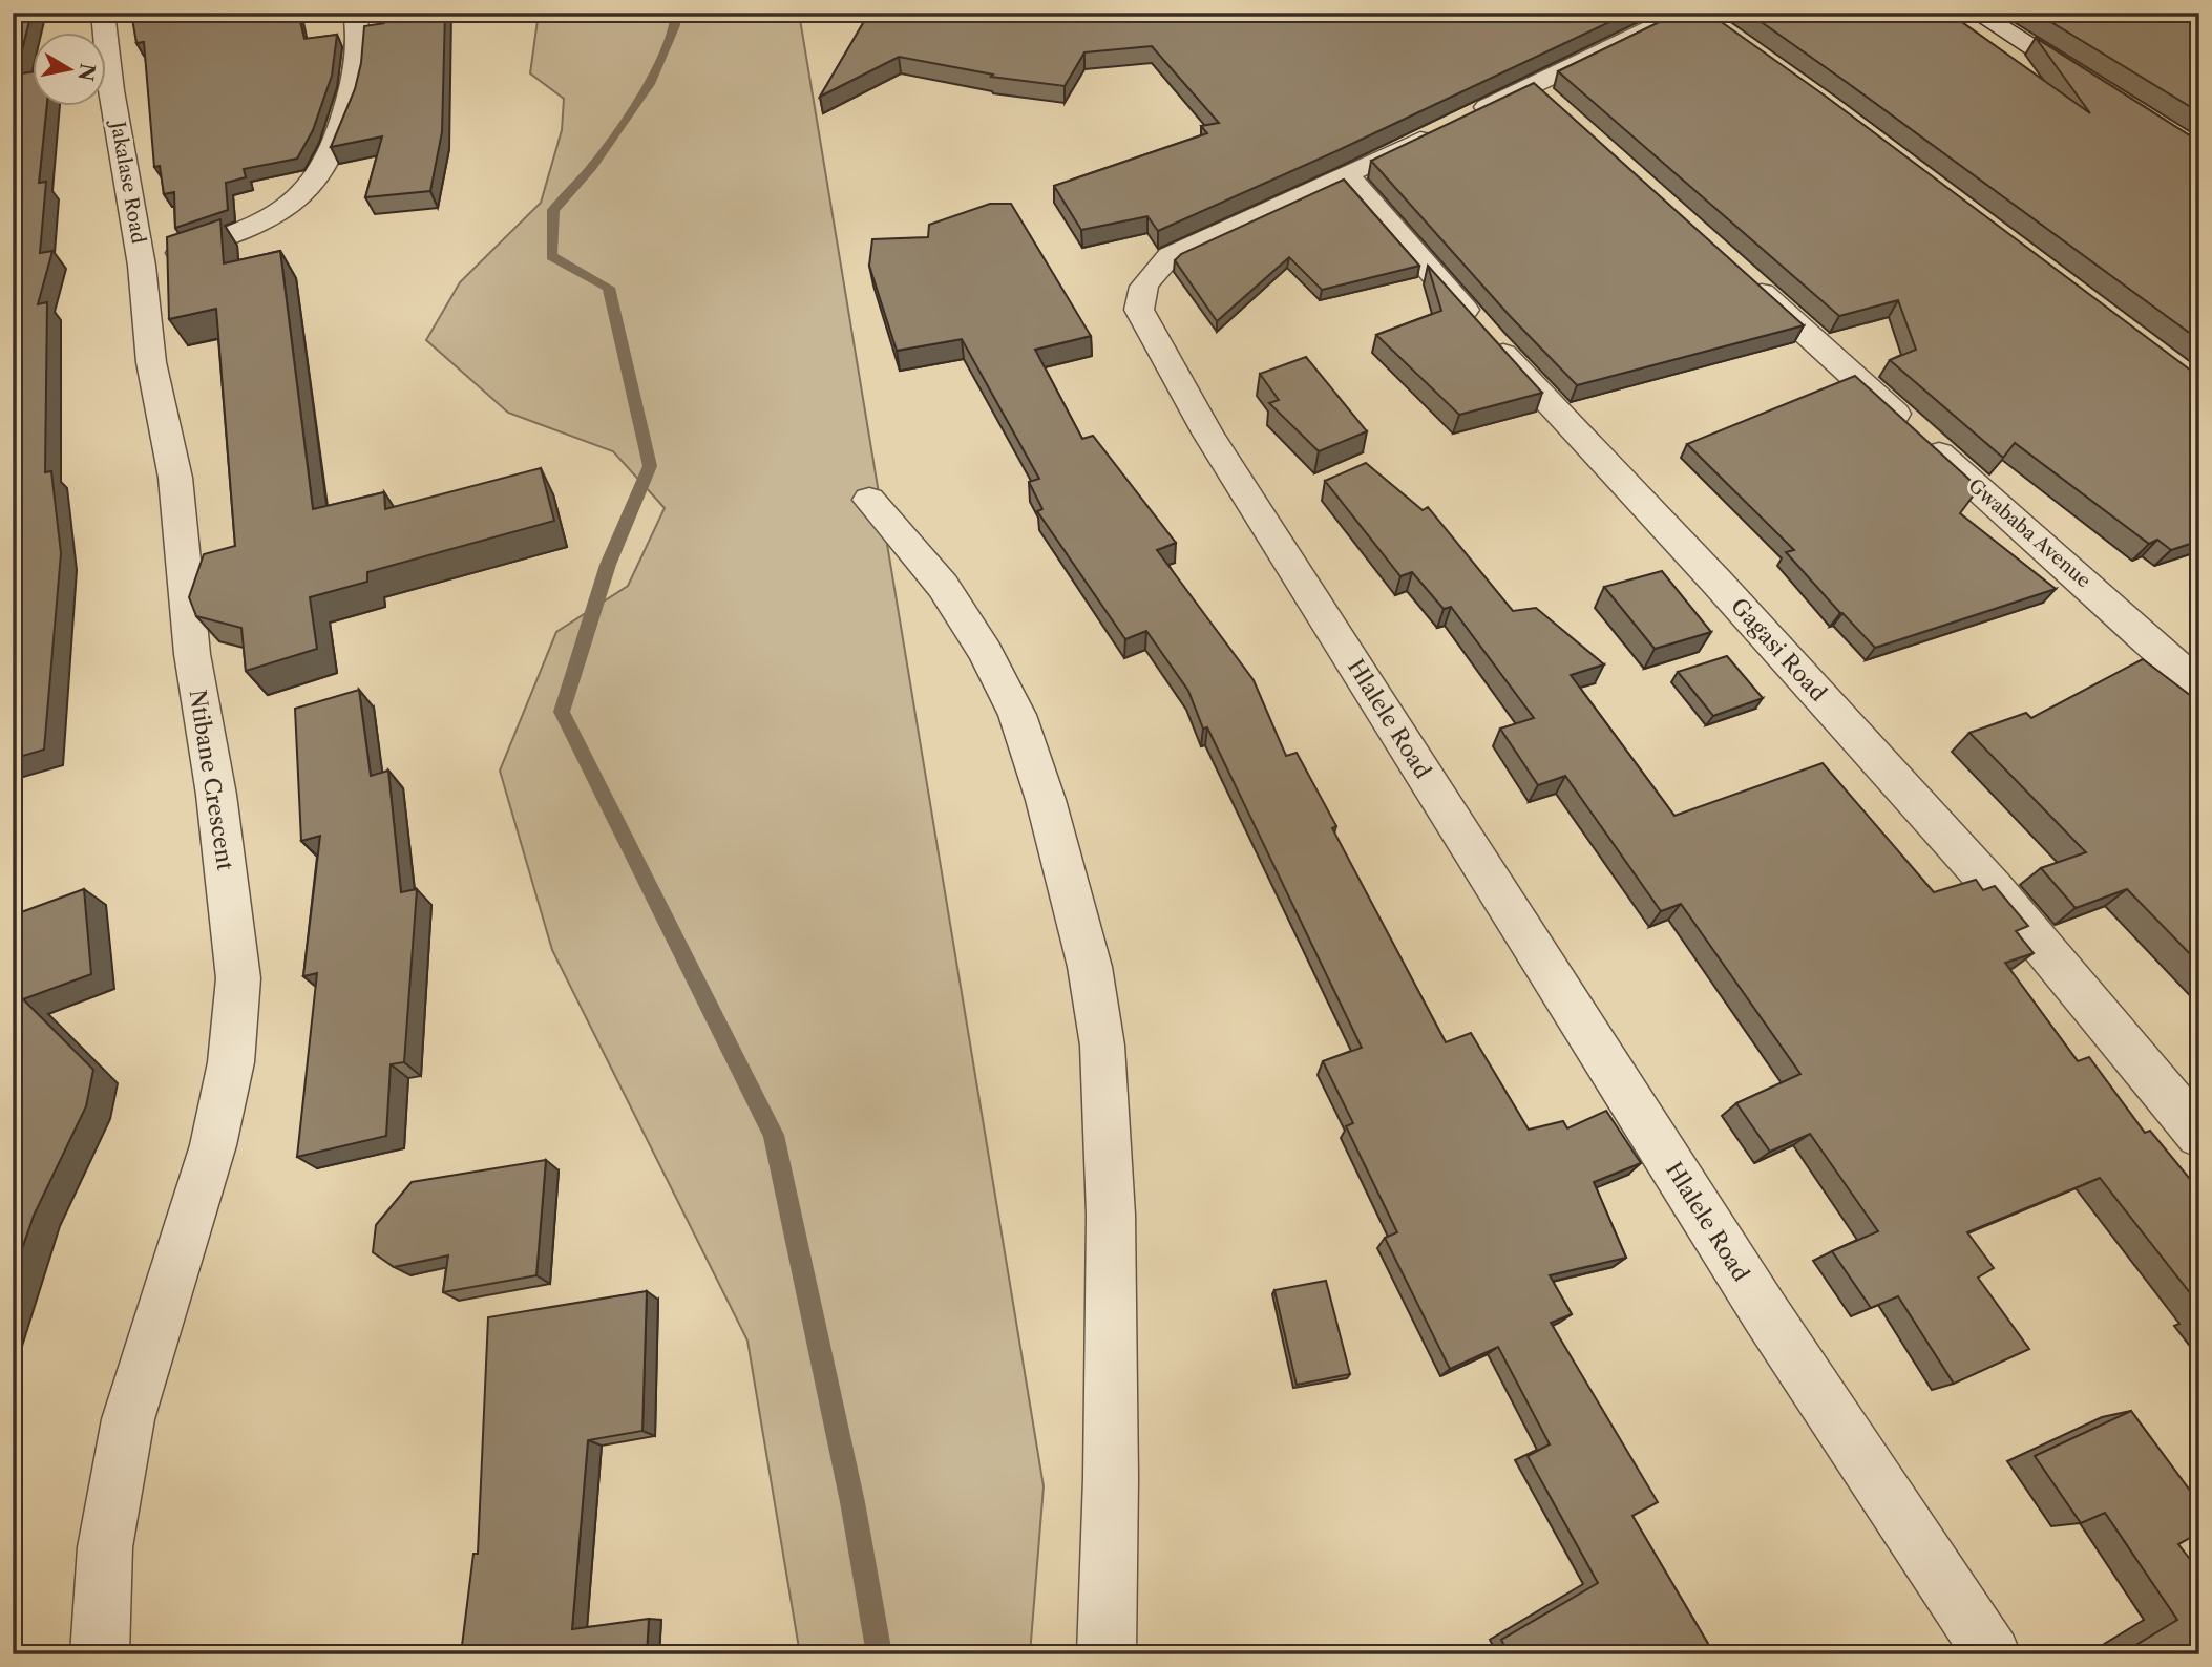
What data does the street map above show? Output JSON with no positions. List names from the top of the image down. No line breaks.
{"streets":{"street":["Jakalase Road","Gwababa Avenue","Gagasi Road","Hlalele Road","Ntibane Crescent"]},"crossings":[["Jakalase Road","Ntibane Crescent"],["Gagasi Road","Hlalele Road"]],"north":"right"}
